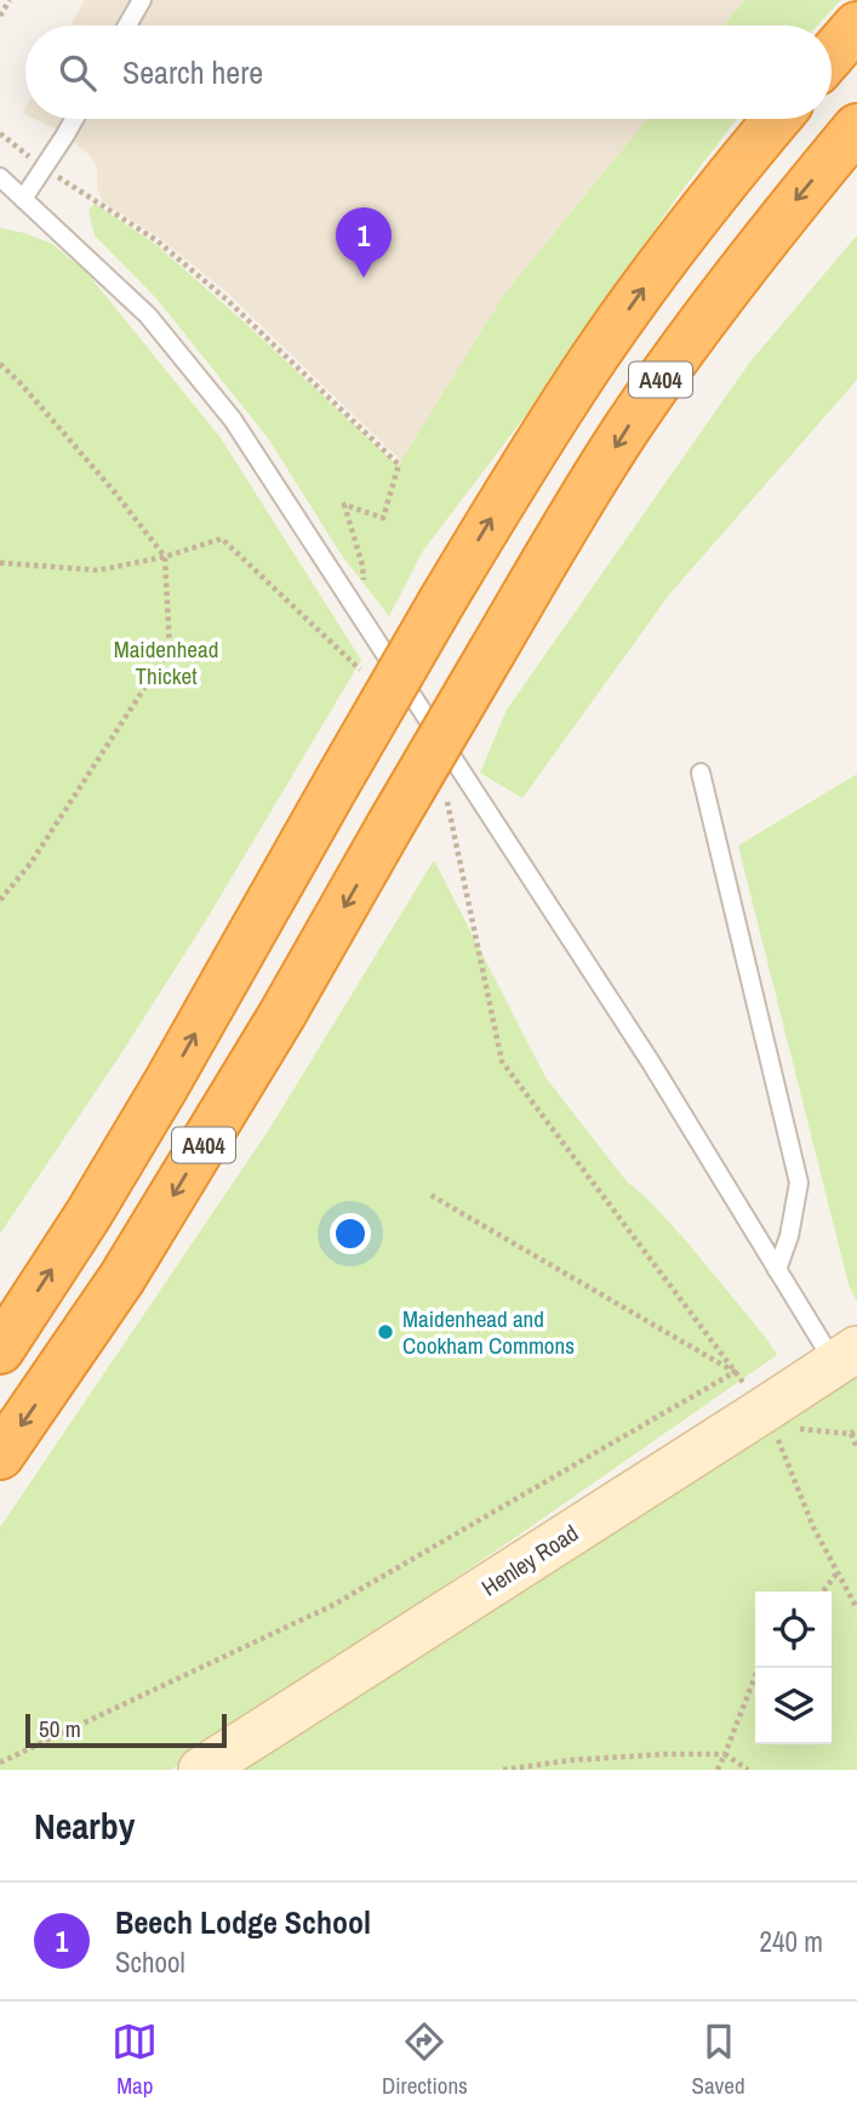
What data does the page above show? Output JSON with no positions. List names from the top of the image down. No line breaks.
{"streets":{"highway":["A404"],"street":["Henley Road"]},"parks":["Maidenhead Thicket"],"places":["Maidenhead and Cookham Commons"],"scale_bar":"50 m","page":{"search":"Search here","pins":"1","scale":"50 m","heading":"Nearby","list":[{"mark":"1","name":"Beech Lodge School","note":"School","value":"240 m"}],"nav":["Map","Directions","Saved"]}}
